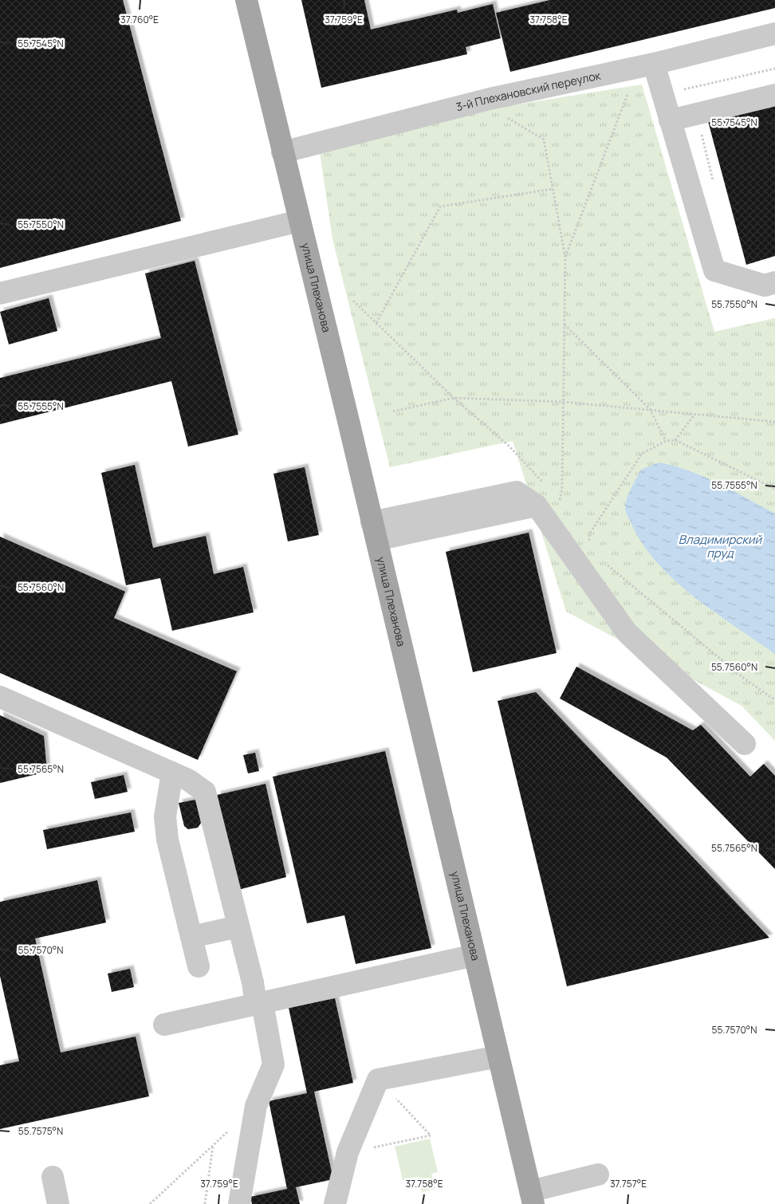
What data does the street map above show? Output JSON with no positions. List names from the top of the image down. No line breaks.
{"streets":{"main road":["улица Плеханова"],"street":["3-й Плехановский переулок"]},"crossings":[["3-й Плехановский переулок","улица Плеханова"]],"water":["Владимирский пруд"],"coordinates":["37.760°E","37.759°E","37.758°E","55.7545°N","55.7550°N","55.7555°N","55.7560°N","55.7565°N","55.7570°N","55.7575°N","37.757°E"]}
